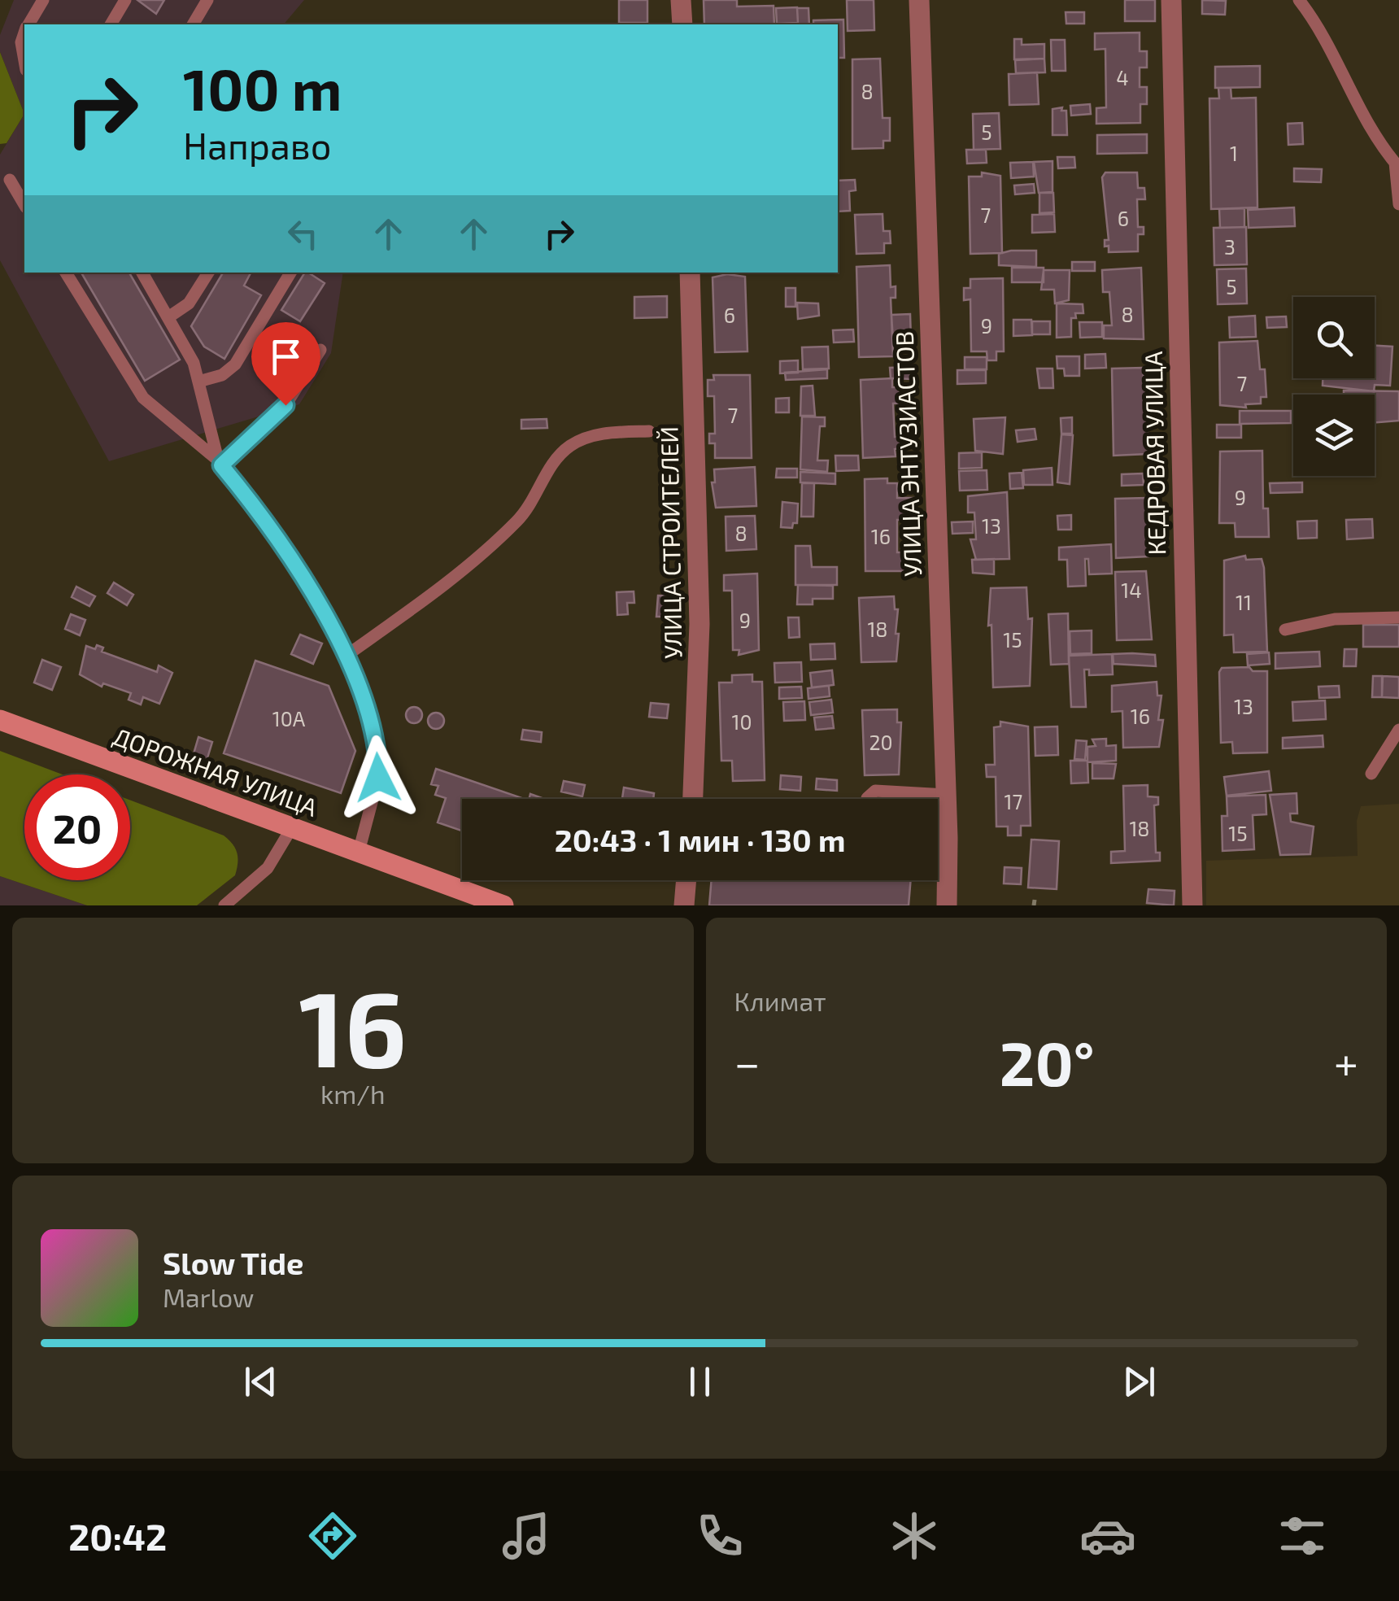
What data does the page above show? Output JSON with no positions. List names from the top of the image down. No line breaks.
{"streets":{"street":["КЕДРОВАЯ УЛИЦА","УЛИЦА ЭНТУЗИАСТОВ","УЛИЦА СТРОИТЕЛЕЙ","ДОРОЖНАЯ УЛИЦА"]},"house_numbers":["4","8","5","1","7","6","3","5","8","6","9","7","7","9","13","8","16","14","11","9","18","15","13","16","10А","10","20","17","18","15"],"page":{"turn":["100 m","Направо"],"limit":"20","trip":"20:43 · 1 мин · 130 m","tile":[["16","km/h"],"Климат"],"heat":["−","20°","+"],"song":["Slow Tide","Marlow"],"tabs":"20:42"}}
